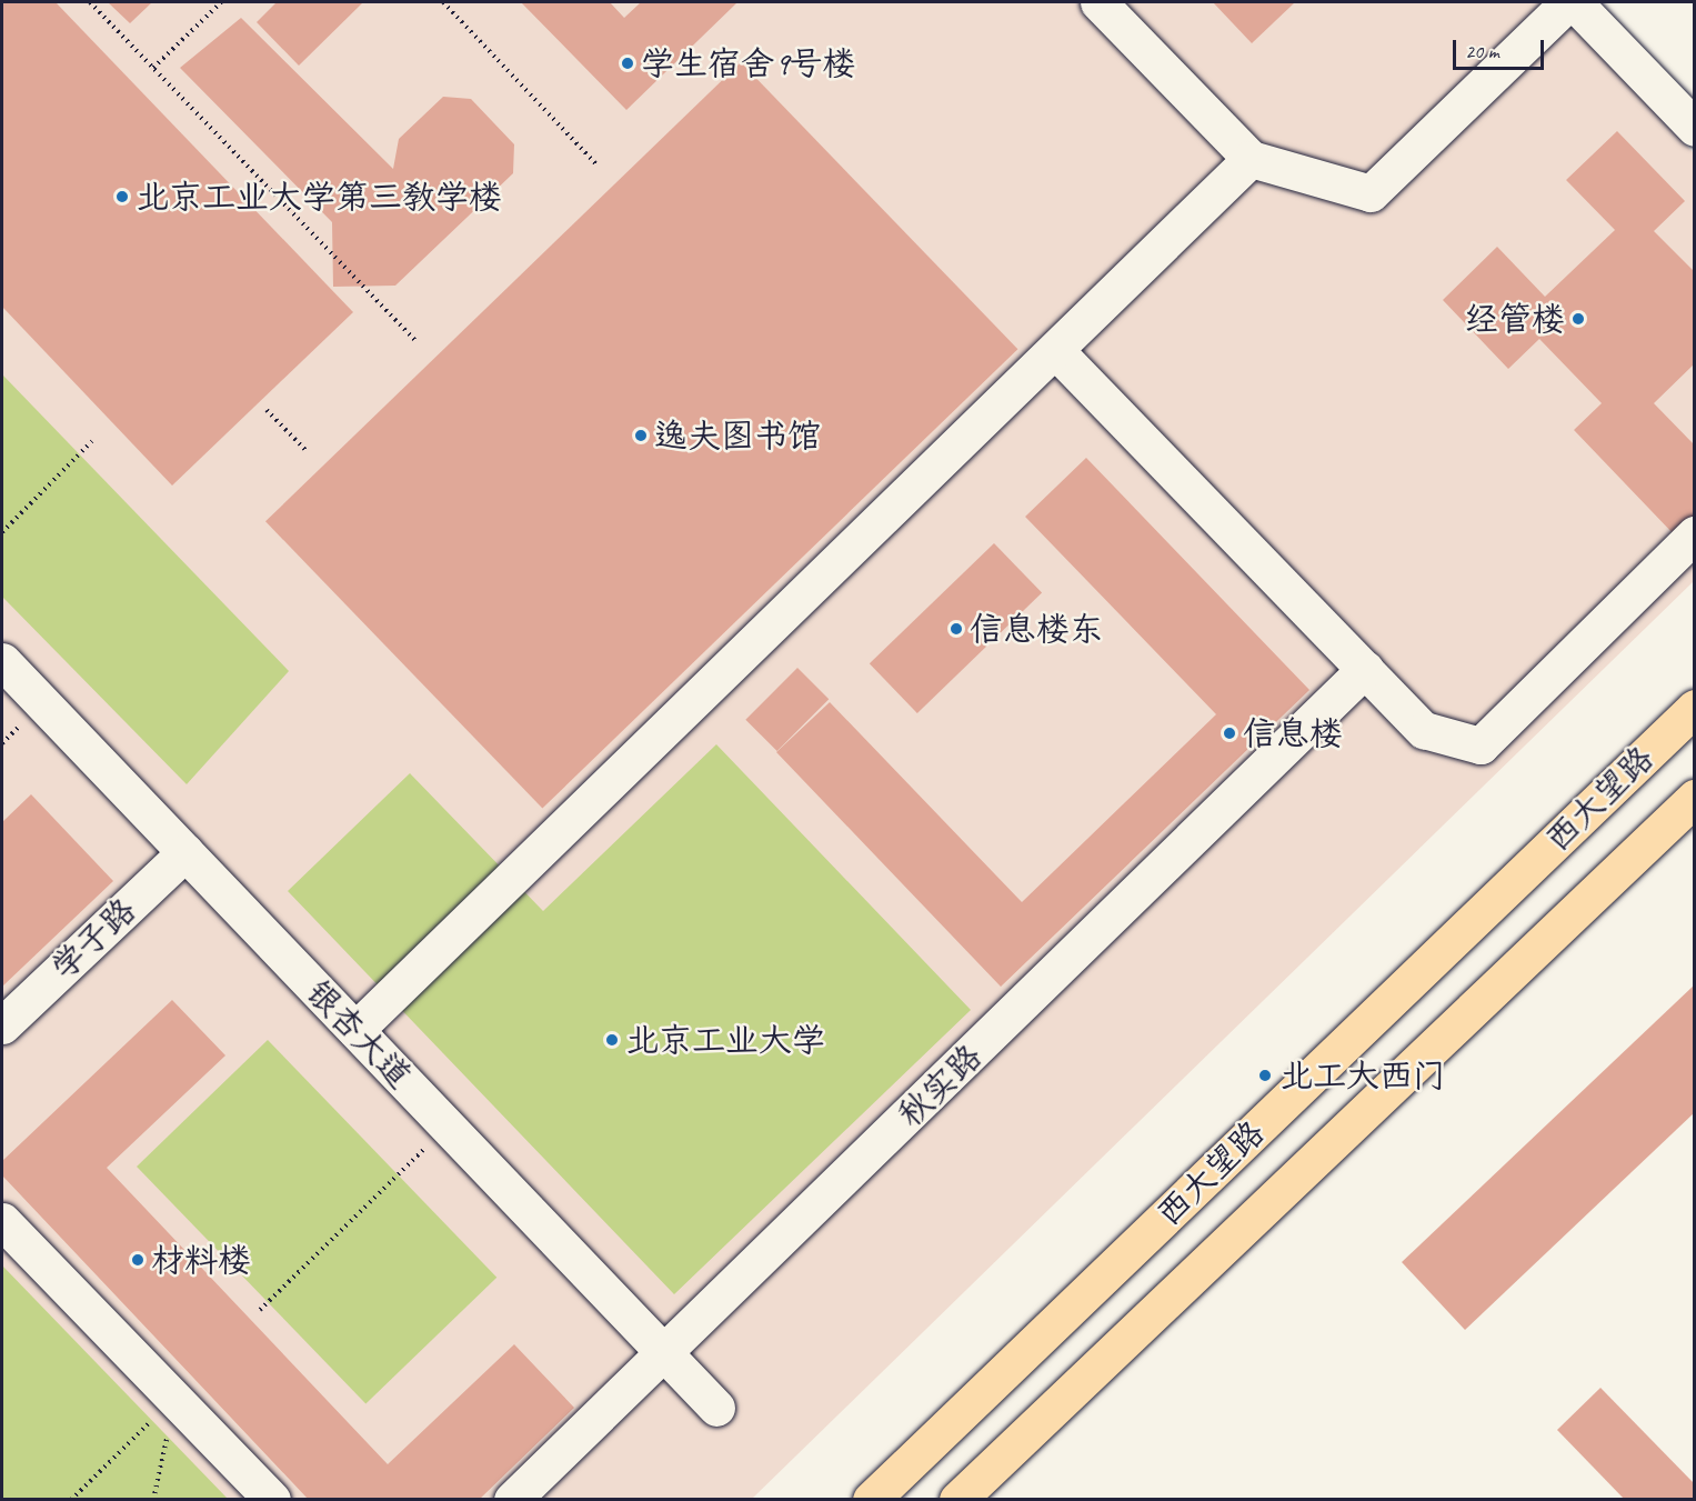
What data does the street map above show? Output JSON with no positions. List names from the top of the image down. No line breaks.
{"streets":{"main road":["西大望路"],"street":["学子路","银杏大道","秋实路"]},"crossings":[["学子路","银杏大道"],["银杏大道","秋实路"]],"places":["学生宿舍9号楼","北京工业大学第三教学楼","经管楼","逸夫图书馆","信息楼东","信息楼","北京工业大学","北工大西门","材料楼"],"scale_bar":"20 m"}
